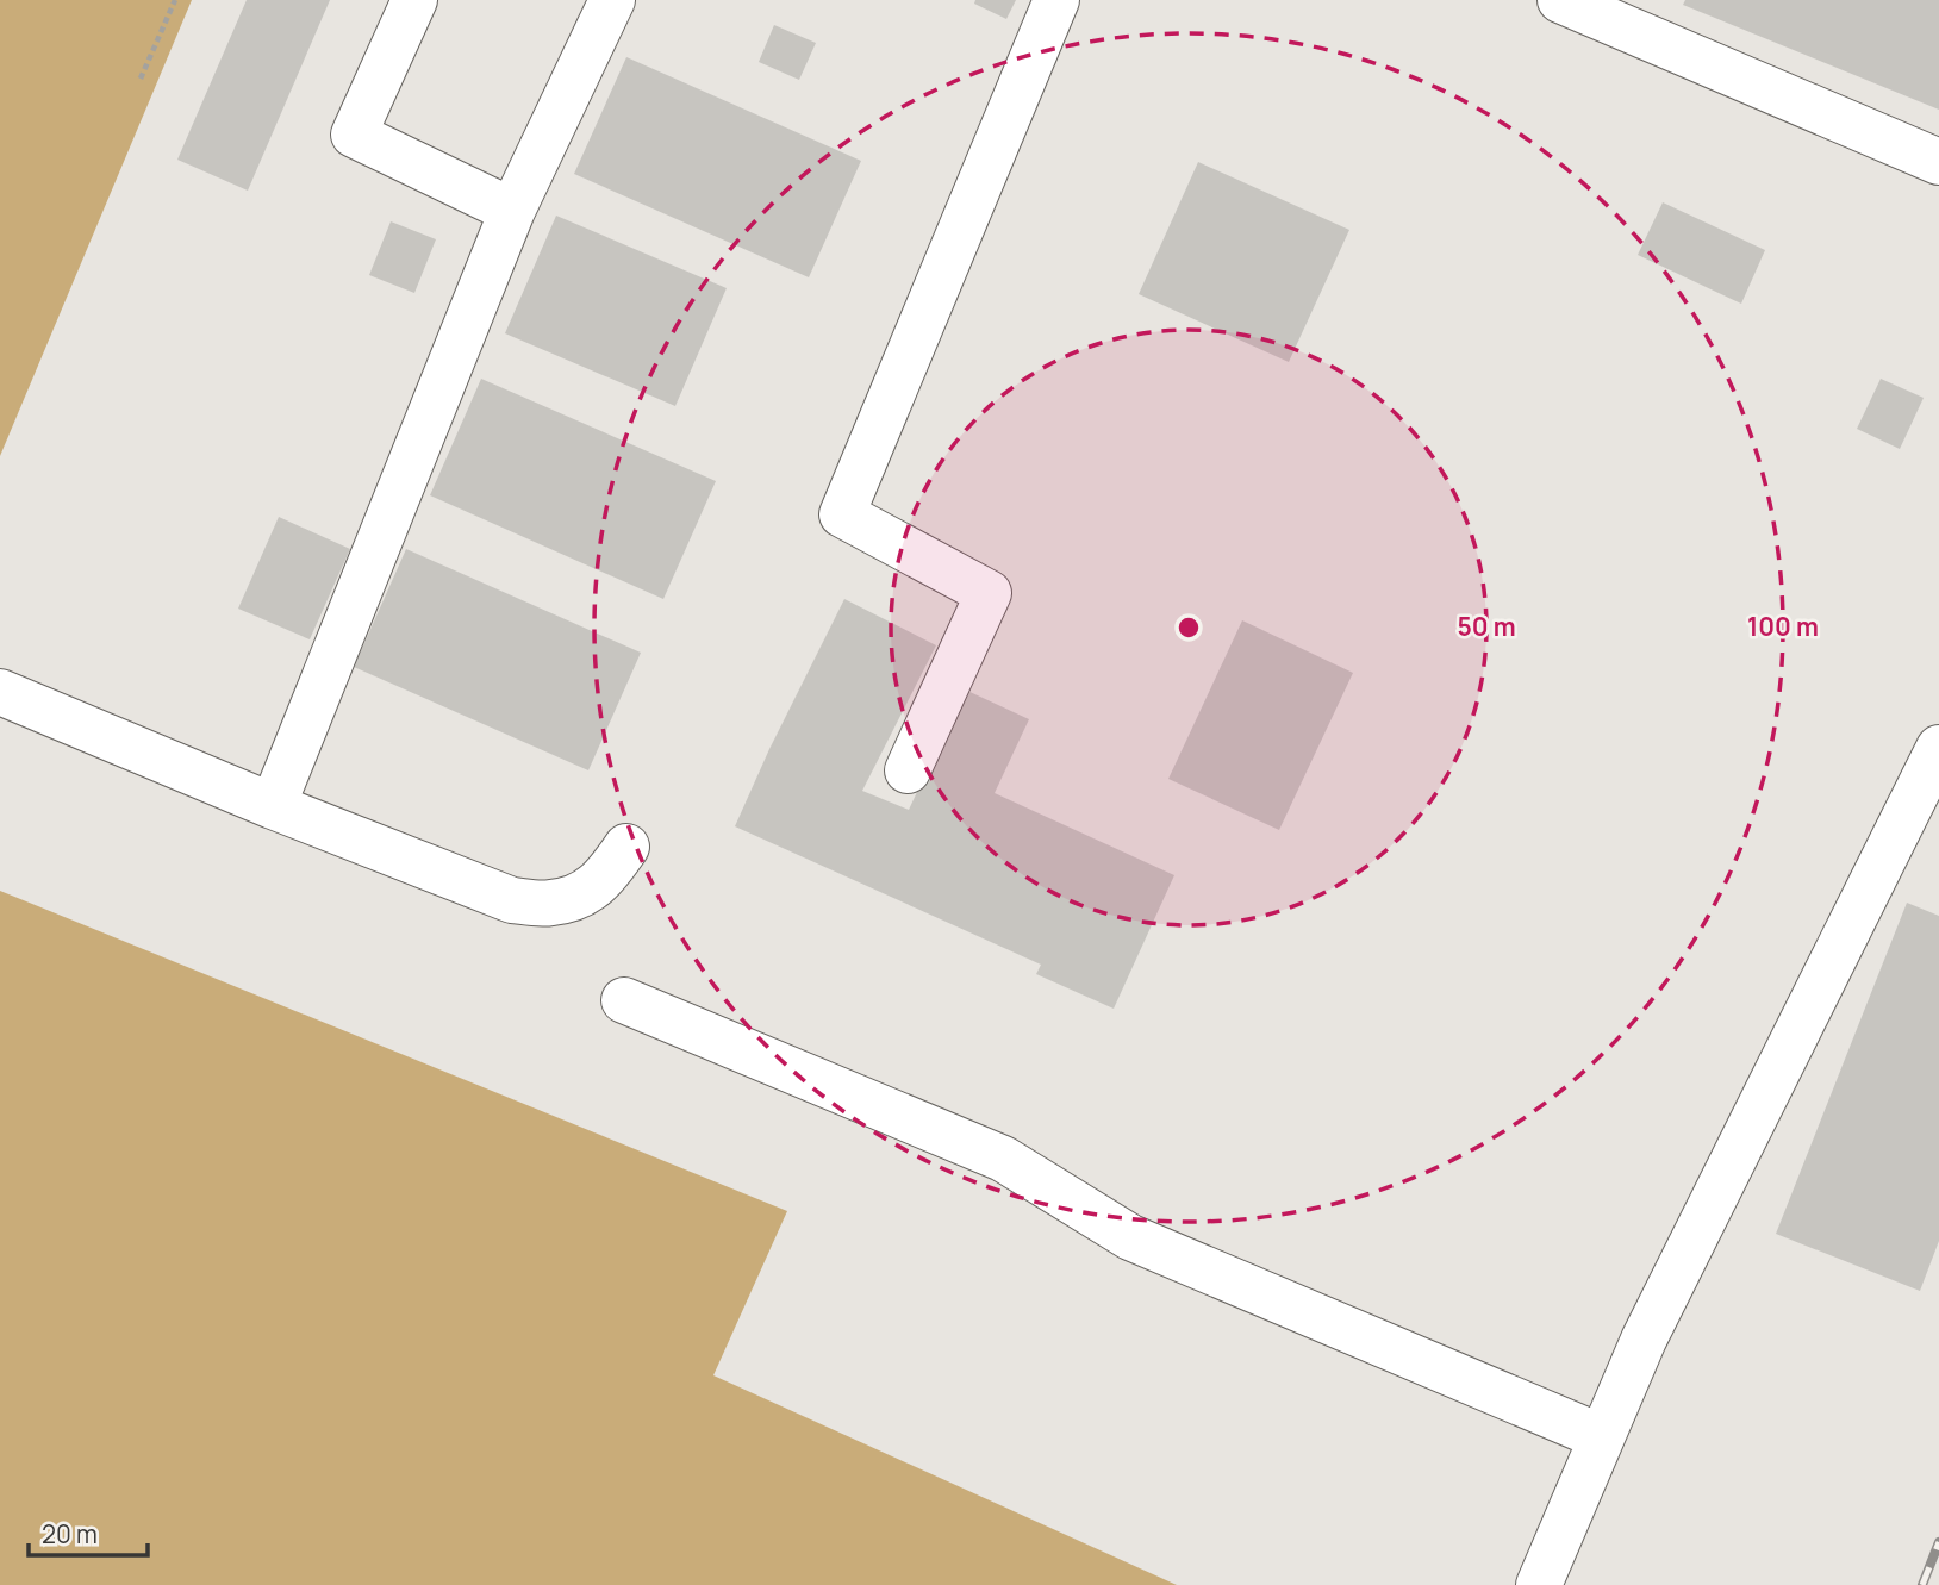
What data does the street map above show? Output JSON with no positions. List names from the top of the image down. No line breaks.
{"scale_bar":"20 m","rings":["50 m","100 m"]}
